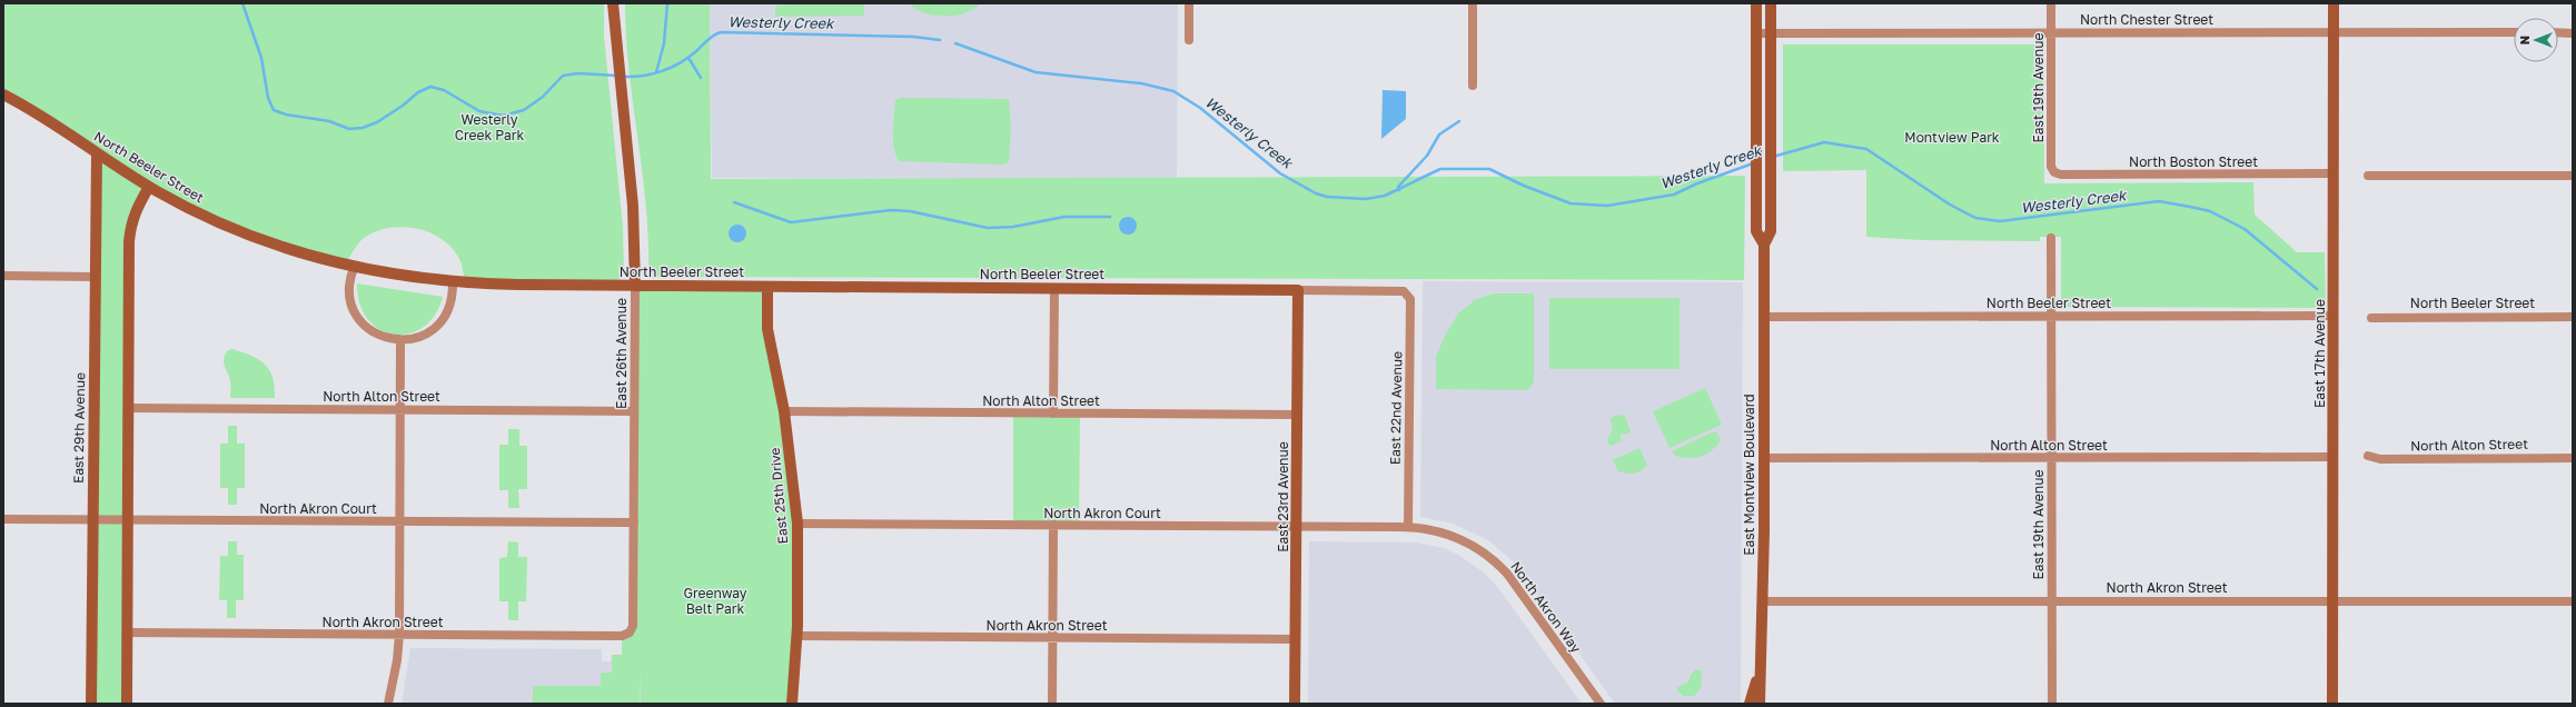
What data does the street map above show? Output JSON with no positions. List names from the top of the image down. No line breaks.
{"streets":{"street":["North Chester Street","East 19th Avenue","North Boston Street","North Beeler Street","East 26th Avenue","East 17th Avenue","North Alton Street","East 22nd Avenue","East 29th Avenue","East Montview Boulevard","East 25th Drive","East 23rd Avenue","North Akron Court","North Akron Street","North Akron Way"]},"crossings":[["North Chester Street","East 19th Avenue"],["North Chester Street","East 17th Avenue"],["North Chester Street","East Montview Boulevard"],["East 19th Avenue","North Boston Street"],["East 19th Avenue","North Beeler Street"],["East 19th Avenue","North Alton Street"],["East 19th Avenue","North Akron Street"],["North Boston Street","East 17th Avenue"],["North Beeler Street","East 26th Avenue"],["North Beeler Street","East 17th Avenue"],["North Beeler Street","East 22nd Avenue"],["North Beeler Street","East 29th Avenue"],["North Beeler Street","East Montview Boulevard"],["North Beeler Street","East 25th Drive"],["North Beeler Street","East 23rd Avenue"],["East 26th Avenue","North Alton Street"],["East 26th Avenue","North Akron Court"],["East 26th Avenue","North Akron Street"],["East 17th Avenue","North Alton Street"],["East 17th Avenue","North Akron Street"],["North Alton Street","East Montview Boulevard"],["North Alton Street","East 25th Drive"],["North Alton Street","East 23rd Avenue"],["East 22nd Avenue","North Akron Court"],["East 22nd Avenue","North Akron Way"],["East 29th Avenue","North Akron Court"],["East Montview Boulevard","North Akron Street"],["East 25th Drive","North Akron Court"],["East 25th Drive","North Akron Street"],["East 23rd Avenue","North Akron Court"],["East 23rd Avenue","North Akron Street"],["North Akron Court","North Akron Way"]],"water":["Westerly Creek"],"parks":["Westerly Creek Park","Montview Park","Greenway Belt Park"],"north":"left"}
